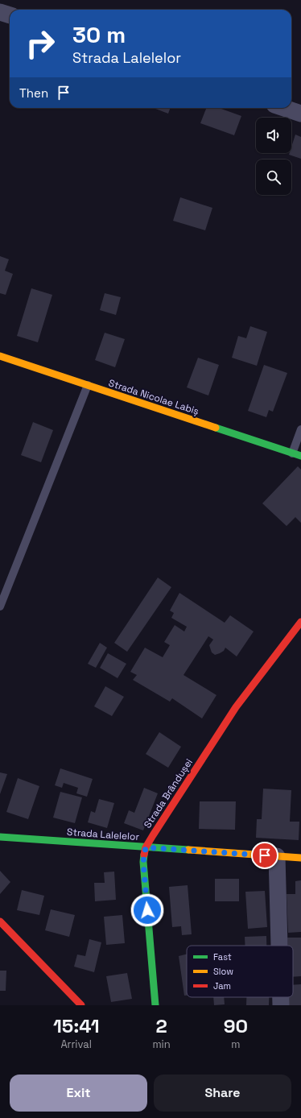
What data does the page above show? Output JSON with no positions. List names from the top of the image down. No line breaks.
{"streets":{"main road":["Strada Nicolae Labiș","Strada Brândușei","Strada Lalelelor"]},"crossings":[["Strada Brândușei","Strada Lalelelor"]],"legend":["Fast","Slow","Jam"],"page":{"turn":["30 m","Strada Lalelelor"],"then":"Then","eta":["15:41","Arrival","2","min","90","m"],"buttons":["Exit","Share"]}}
